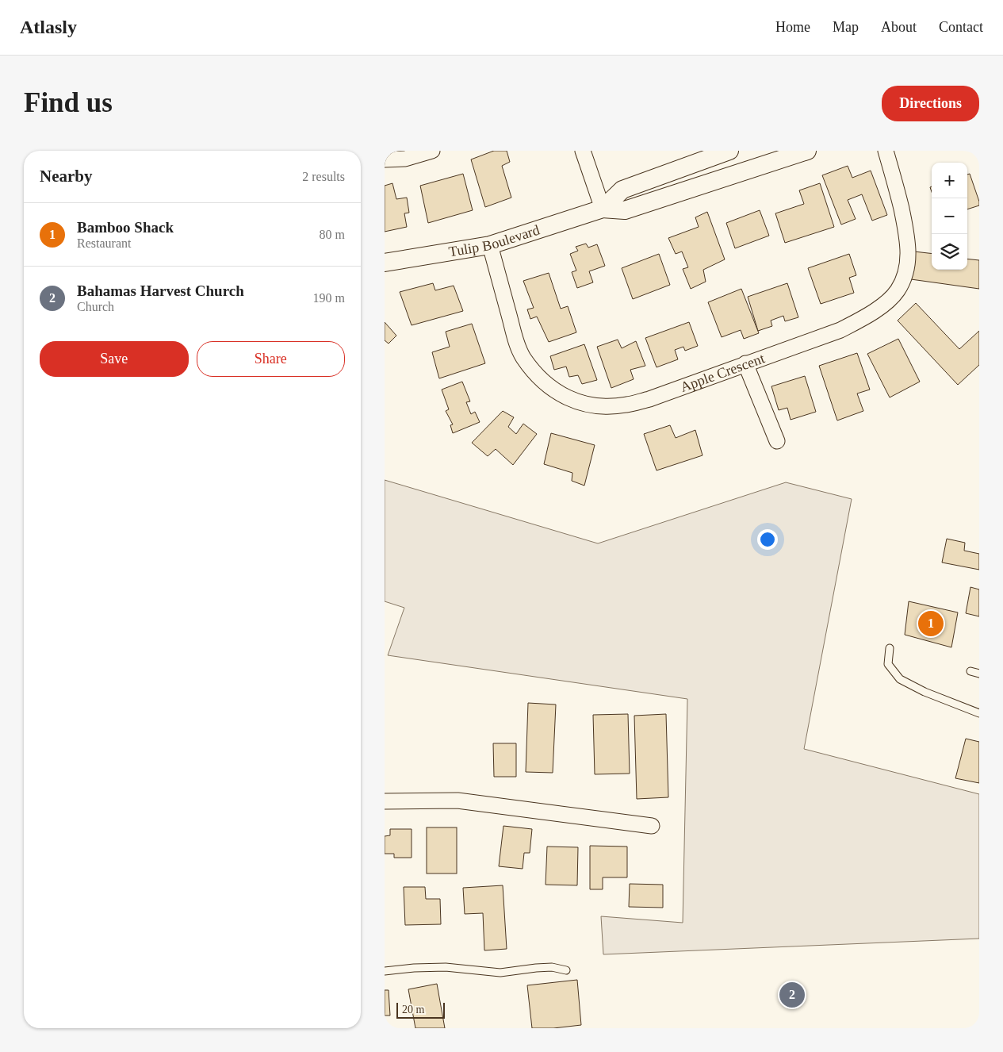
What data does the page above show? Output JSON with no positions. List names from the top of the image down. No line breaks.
{"streets":{"street":["Tulip Boulevard","Apple Crescent"]},"crossings":[["Tulip Boulevard","Apple Crescent"]],"scale_bar":"20 m","page":{"header":"Atlasly","nav":["Home","Map","About","Contact"],"buttons":["Directions",["Save","Share"]],"title":"Find us","heading":["Nearby","2 results"],"map_buttons":["+","−"],"list":[{"mark":"1","name":"Bamboo Shack","note":"Restaurant","value":"80 m"},{"mark":"2","name":"Bahamas Harvest Church","note":"Church","value":"190 m"}],"pins":["1","2"],"scale":"20 m"}}
